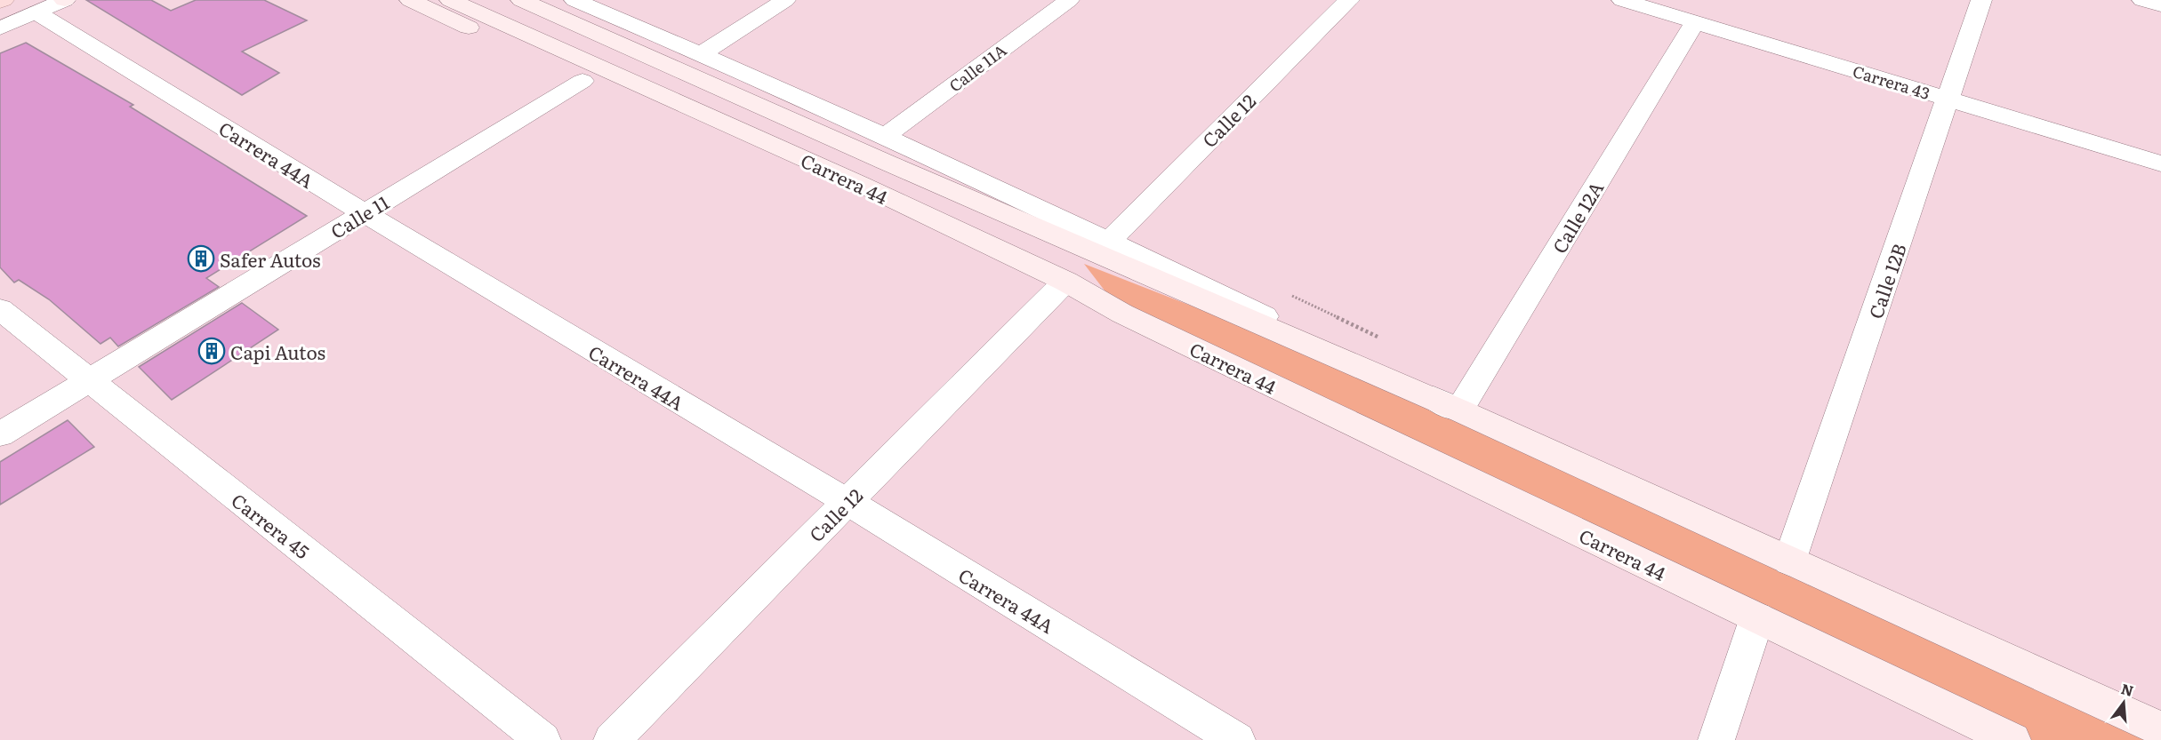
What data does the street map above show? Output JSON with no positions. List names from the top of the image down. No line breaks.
{"streets":{"main road":["Carrera 44"],"street":["Calle 11A","Carrera 43","Calle 12","Carrera 44A","Calle 11","Calle 12A","Calle 12B","Carrera 45"]},"crossings":[["Calle 11A","Carrera 44"],["Carrera 43","Calle 12A"],["Carrera 43","Calle 12B"],["Calle 12","Carrera 44A"],["Calle 12","Carrera 44"],["Carrera 44A","Calle 11"],["Carrera 44","Calle 12A"],["Carrera 44","Calle 12B"],["Calle 11","Carrera 45"]],"places":{"building":["Safer Autos","Capi Autos"]},"north":"top"}
